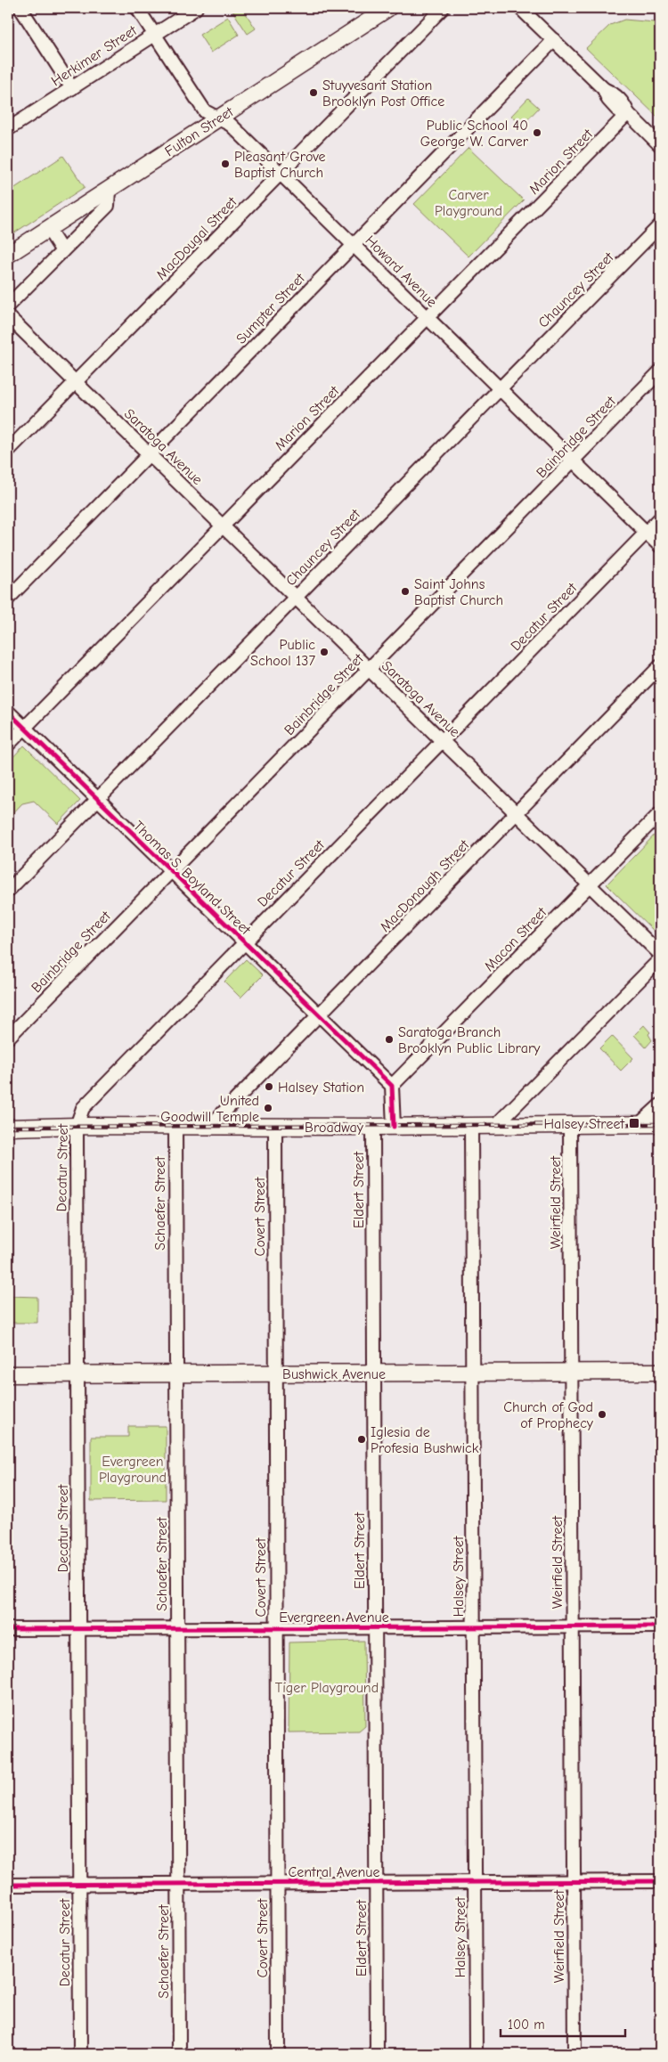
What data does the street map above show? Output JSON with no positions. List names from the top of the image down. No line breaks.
{"streets":{"main road":["Fulton Street","Broadway","Bushwick Avenue"],"street":["Herkimer Street","Marion Street","MacDougal Street","Howard Avenue","Chauncey Street","Sumpter Street","Bainbridge Street","Saratoga Avenue","Decatur Street","Thomas S. Boyland Street","MacDonough Street","Macon Street","Eldert Street","Weirfield Street","Schaefer Street","Covert Street","Halsey Street","Evergreen Avenue","Central Avenue"]},"crossings":[["Herkimer Street","Howard Avenue"],["Fulton Street","Howard Avenue"],["Marion Street","Howard Avenue"],["Marion Street","Saratoga Avenue"],["Marion Street","Thomas S. Boyland Street"],["MacDougal Street","Howard Avenue"],["MacDougal Street","Saratoga Avenue"],["Howard Avenue","Chauncey Street"],["Howard Avenue","Sumpter Street"],["Howard Avenue","Bainbridge Street"],["Howard Avenue","Decatur Street"],["Chauncey Street","Saratoga Avenue"],["Chauncey Street","Thomas S. Boyland Street"],["Sumpter Street","Saratoga Avenue"],["Bainbridge Street","Saratoga Avenue"],["Bainbridge Street","Thomas S. Boyland Street"],["Saratoga Avenue","Decatur Street"],["Saratoga Avenue","MacDonough Street"],["Saratoga Avenue","Macon Street"],["Decatur Street","Thomas S. Boyland Street"],["Decatur Street","Broadway"],["Decatur Street","Bushwick Avenue"],["Decatur Street","Evergreen Avenue"],["Decatur Street","Central Avenue"],["Thomas S. Boyland Street","MacDonough Street"],["Thomas S. Boyland Street","Macon Street"],["MacDonough Street","Broadway"],["Broadway","Eldert Street"],["Broadway","Weirfield Street"],["Broadway","Schaefer Street"],["Broadway","Covert Street"],["Broadway","Halsey Street"],["Eldert Street","Bushwick Avenue"],["Eldert Street","Evergreen Avenue"],["Eldert Street","Central Avenue"],["Weirfield Street","Bushwick Avenue"],["Weirfield Street","Evergreen Avenue"],["Weirfield Street","Central Avenue"],["Schaefer Street","Bushwick Avenue"],["Schaefer Street","Evergreen Avenue"],["Schaefer Street","Central Avenue"],["Covert Street","Bushwick Avenue"],["Covert Street","Evergreen Avenue"],["Covert Street","Central Avenue"],["Bushwick Avenue","Halsey Street"],["Halsey Street","Evergreen Avenue"],["Halsey Street","Central Avenue"]],"parks":["Carver Playground","Evergreen Playground","Tiger Playground"],"places":{"other":["Stuyvesant Station Brooklyn Post Office","Public School 40 George W. Carver","Pleasant Grove Baptist Church","Saint Johns Baptist Church","Public School 137","Saratoga Branch Brooklyn Public Library","Halsey Station","United Goodwill Temple","Church of God of Prophecy","Iglesia de Profesia Bushwick"],"transit":["Halsey Street"]},"scale_bar":"100 m"}
